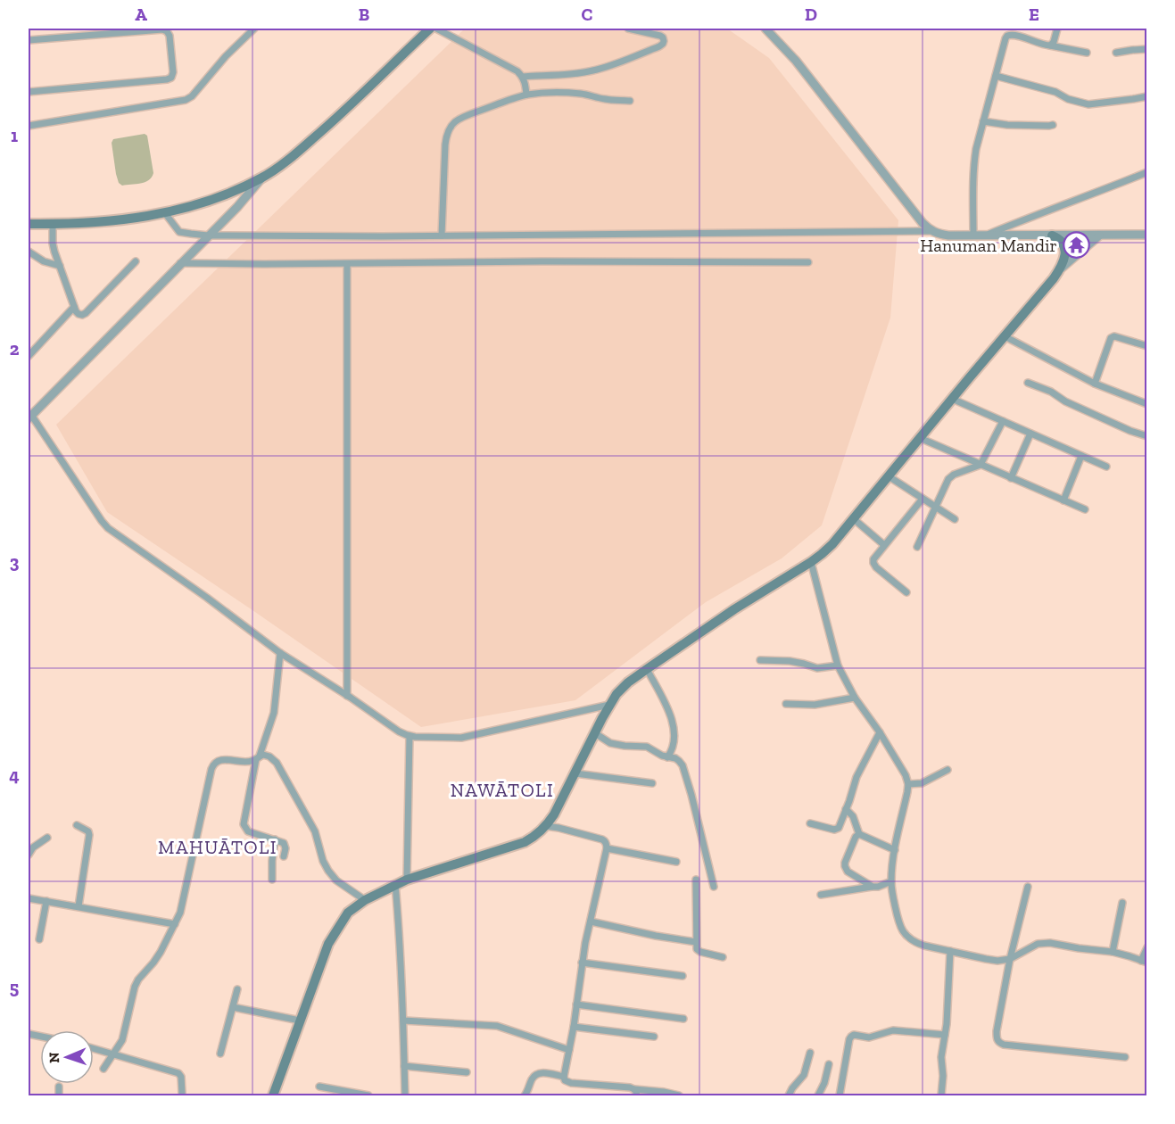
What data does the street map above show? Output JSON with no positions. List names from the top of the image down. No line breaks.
{"districts":["NAWĀTOLI","MAHUĀTOLI"],"places":{"temple":["Hanuman Mandir"]},"north":"left","grid":{"columns":["A","B","C","D","E"],"rows":["1","2","3","4","5"]}}
